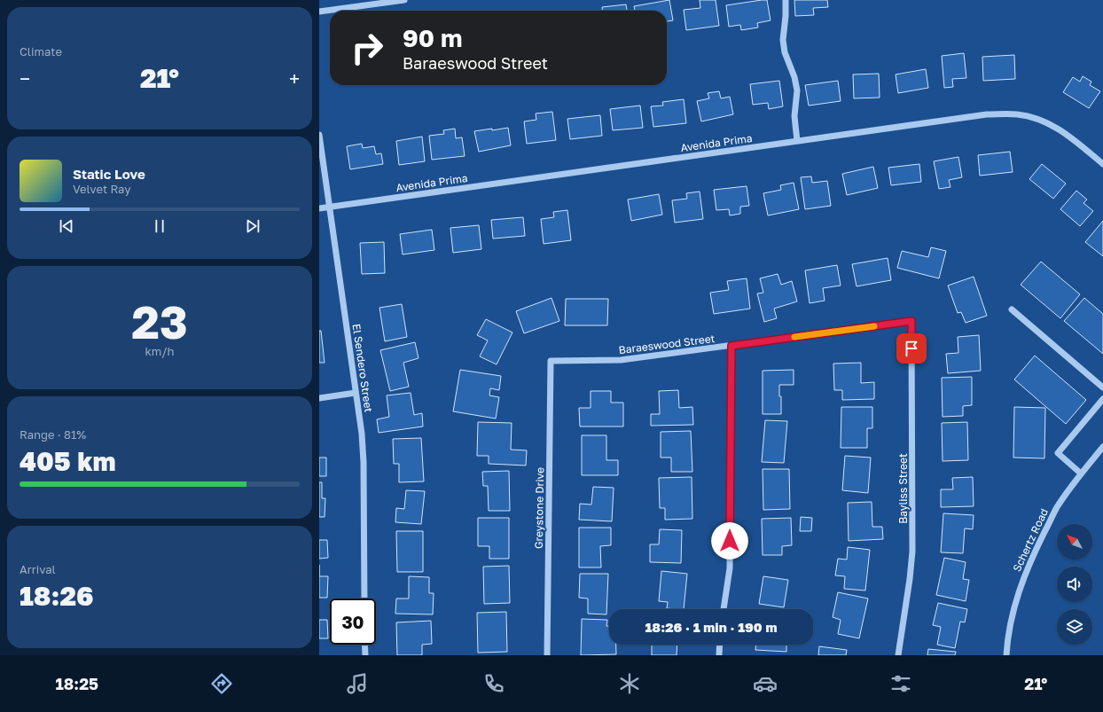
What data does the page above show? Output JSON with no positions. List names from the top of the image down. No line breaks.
{"streets":{"street":["Avenida Prima","Baraeswood Street","El Sendero Street","Bayliss Street","Greystone Drive","Schertz Road"]},"crossings":[["Avenida Prima","El Sendero Street"],["Baraeswood Street","Bayliss Street"],["Baraeswood Street","Greystone Drive"]],"north":"top left","page":{"tile":["Climate",["23","km/h"],["Range · 81%","405 km"],["Arrival","18:26"]],"turn":["90 m","Baraeswood Street"],"heat":["−","21°","+"],"song":["Static Love","Velvet Ray"],"limit":"30","trip":"18:26 · 1 min · 190 m","tabs":["18:25","21°"]}}
